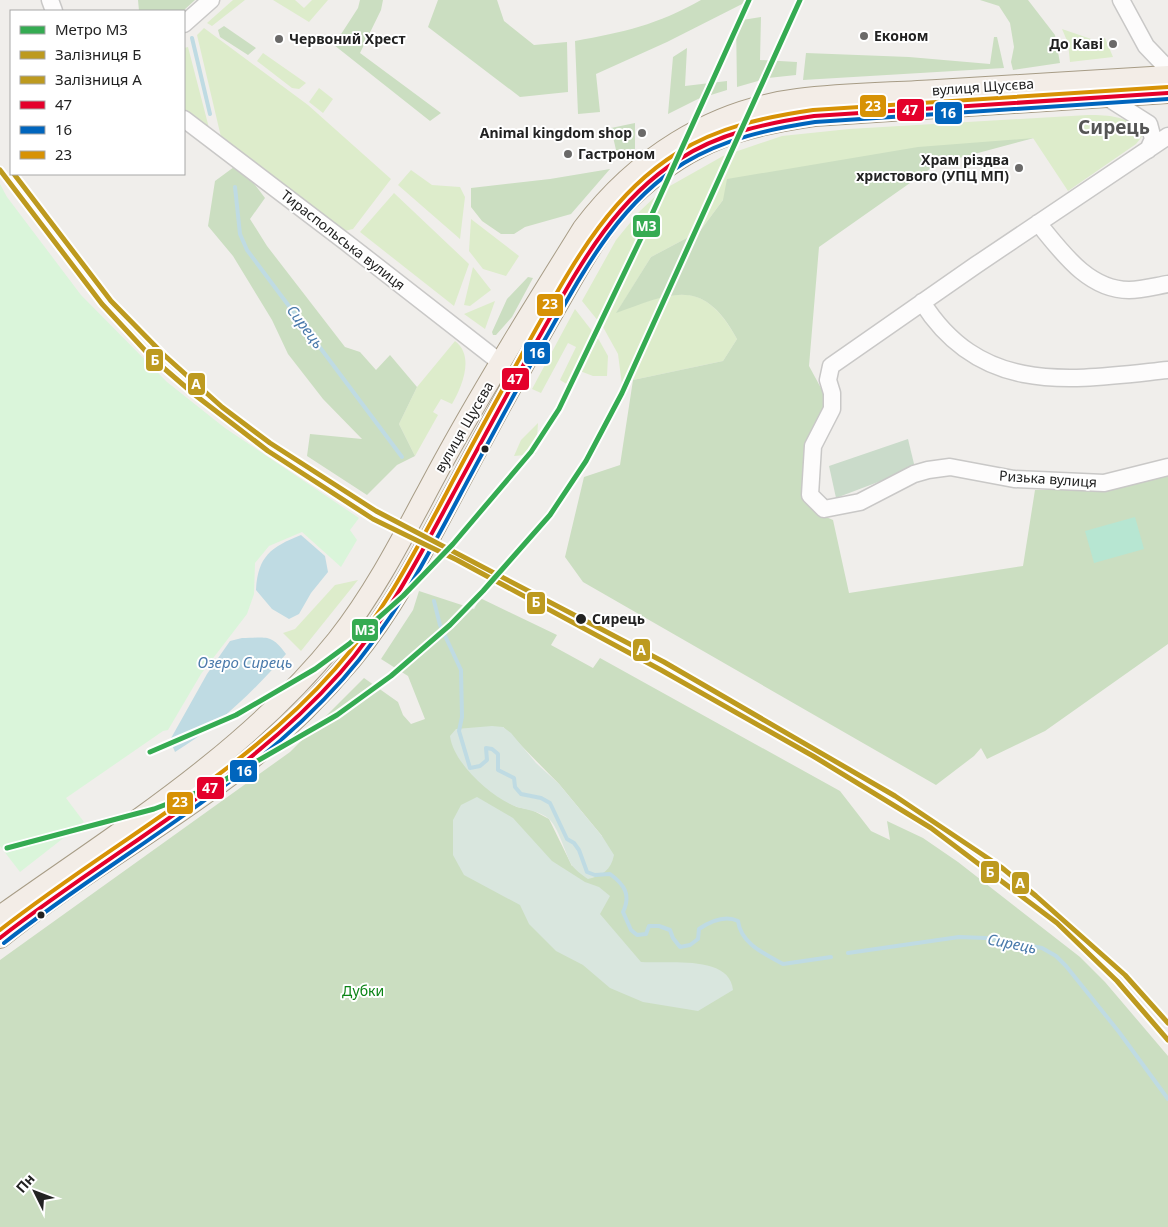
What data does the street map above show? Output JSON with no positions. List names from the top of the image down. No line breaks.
{"streets":{"main road":["вулиця Щусєва"],"street":["Тираспольська вулиця","Ризька вулиця"]},"crossings":[["вулиця Щусєва","Тираспольська вулиця"]],"districts":["Сирець"],"water":["Сирець","Озеро Сирець"],"parks":["Дубки"],"places":["Економ","Червоний Хрест","До Каві","Animal kingdom shop","Гастроном","Храм різдва христового (УПЦ МП)","Сирець"],"lines":["metro line M3","transit line 23","transit line 47","transit line 16","rail line Б","rail line A"],"legend":["Метро M3","Залізниця Б","Залізниця A","47","16","23"],"north":"top left"}
